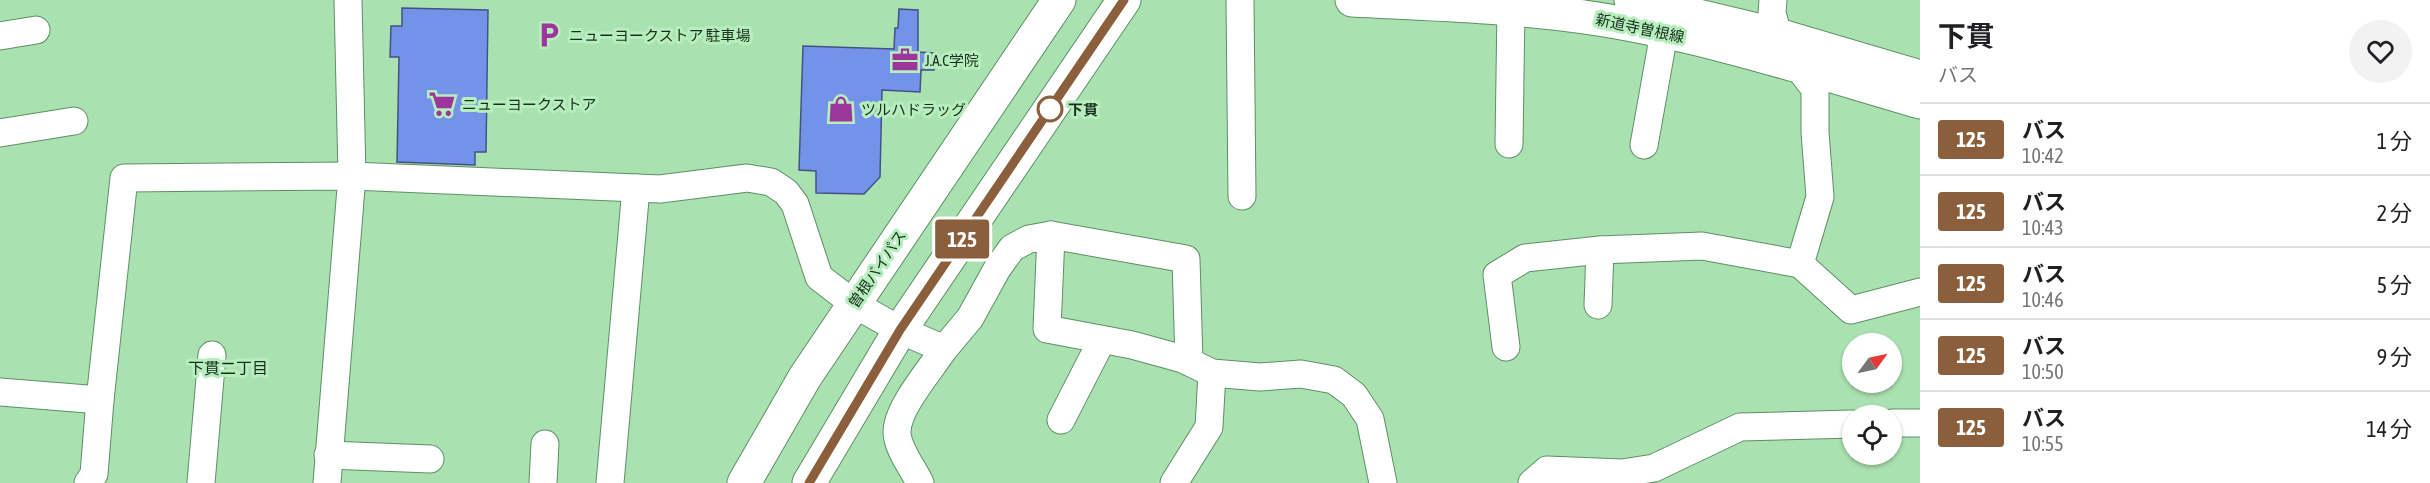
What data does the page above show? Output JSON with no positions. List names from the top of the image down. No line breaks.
{"streets":{"main road":["新道寺曽根線","曽根バイパス"]},"districts":["下貫二丁目"],"places":{"parking":["ニューヨークストア 駐車場"],"office":["J.A.C学院"],"supermarket":["ニューヨークストア"],"shop":["ツルハドラッグ"],"other":["下貫"]},"lines":["bus line 125"],"north":"top right","page":{"on_map":"125","heading":["下貫","バス"],"list":[{"mark":"125","name":"バス","note":"10:42","value":"1 分"},{"mark":"125","name":"バス","note":"10:43","value":"2 分"},{"mark":"125","name":"バス","note":"10:46","value":"5 分"},{"mark":"125","name":"バス","note":"10:50","value":"9 分"},{"mark":"125","name":"バス","note":"10:55","value":"14 分"}]}}
